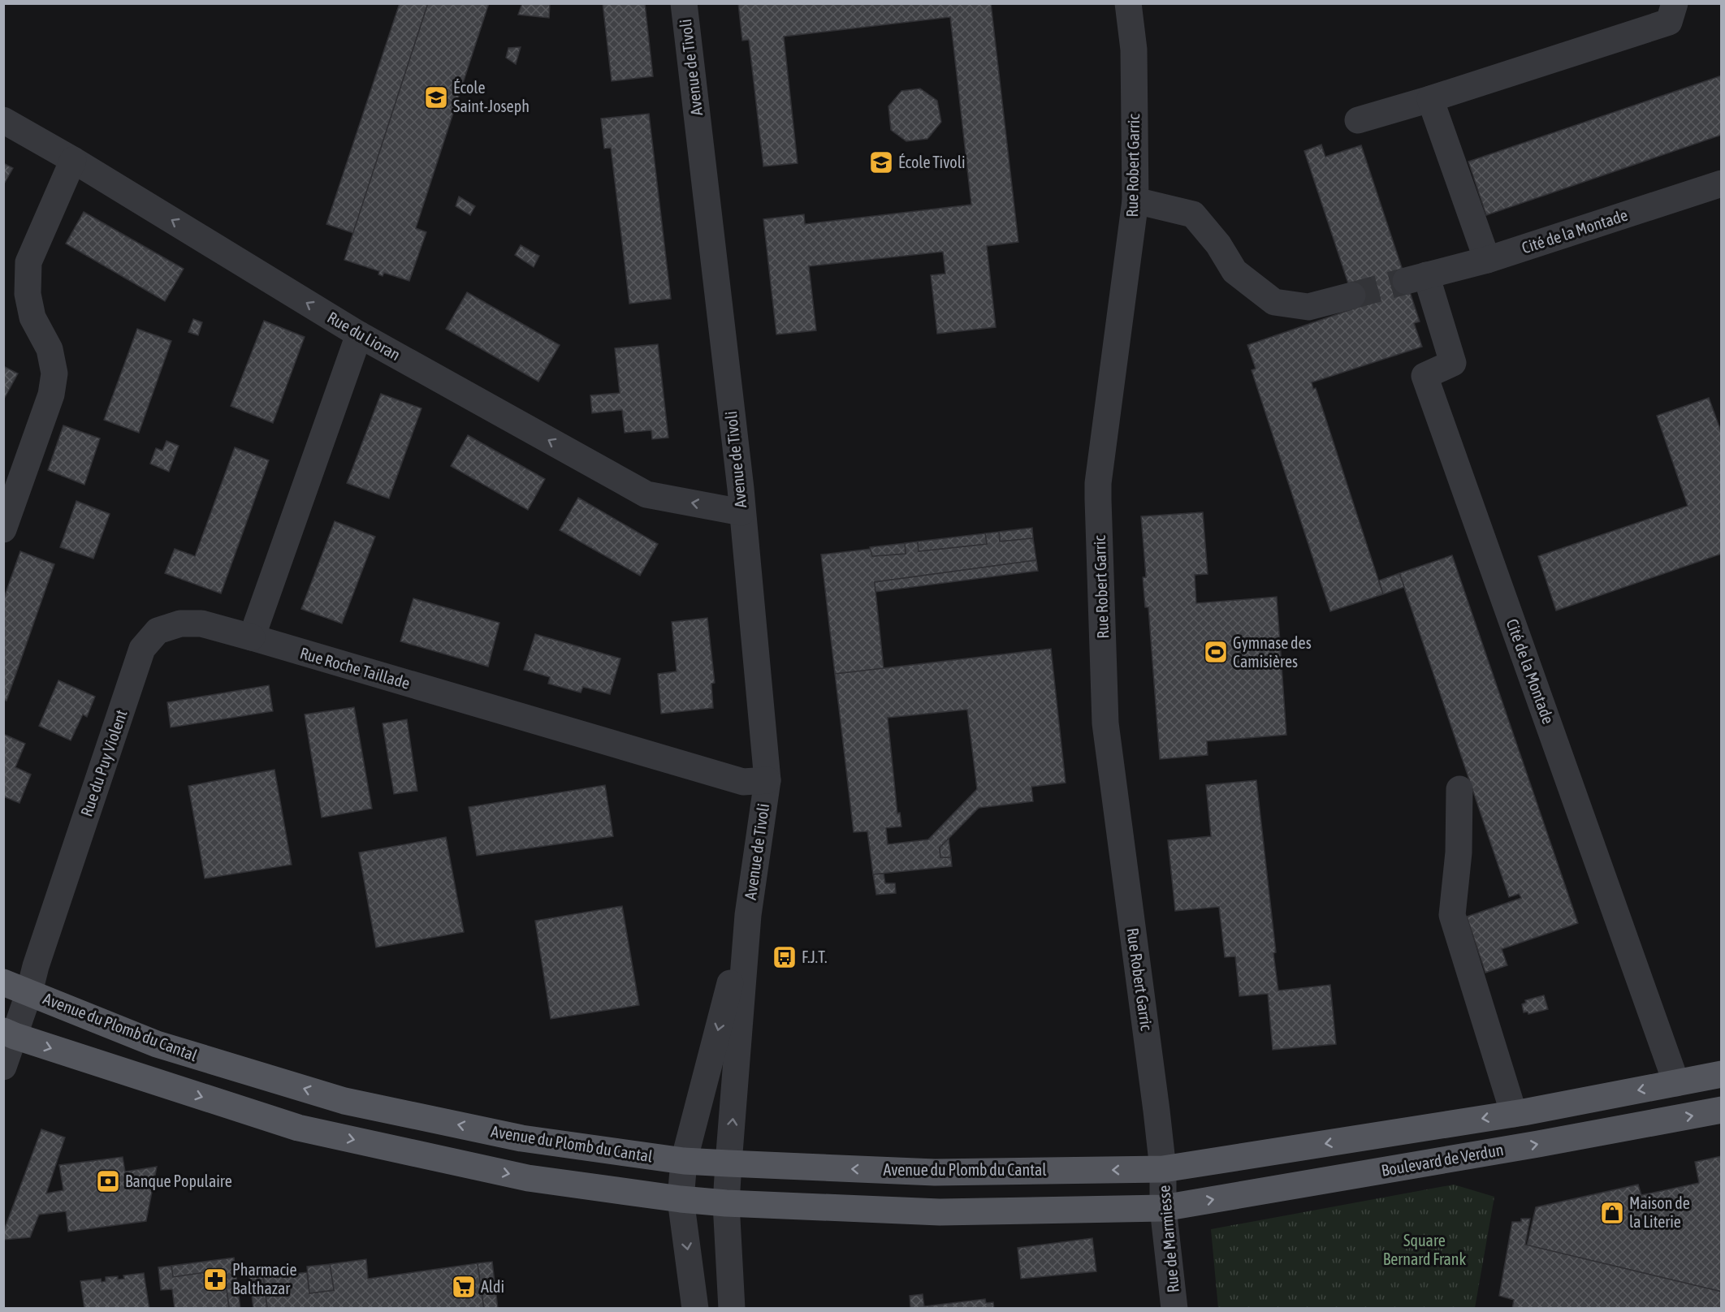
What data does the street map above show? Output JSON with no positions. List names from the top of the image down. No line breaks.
{"streets":{"main road":["Avenue du Plomb du Cantal","Boulevard de Verdun"],"street":["Avenue de Tivoli","Rue Robert Garric","Cité de la Montade","Rue du Lioran","Rue Roche Taillade","Rue du Puy Violent","Rue de Marmiesse"]},"crossings":[["Avenue de Tivoli","Rue du Lioran"],["Avenue de Tivoli","Rue Roche Taillade"],["Avenue de Tivoli","Avenue du Plomb du Cantal"],["Rue Robert Garric","Avenue du Plomb du Cantal"],["Rue Robert Garric","Rue de Marmiesse"],["Rue Roche Taillade","Rue du Puy Violent"],["Rue du Puy Violent","Avenue du Plomb du Cantal"],["Avenue du Plomb du Cantal","Rue de Marmiesse"],["Boulevard de Verdun","Rue de Marmiesse"]],"one_way":["Rue du Lioran"],"parks":["Square Bernard Frank"],"places":{"school or university":["École Saint-Joseph","École Tivoli"],"sports":["Gymnase des Camisières"],"bus stop":["F.J.T."],"bank":["Banque Populaire"],"shop":["Maison de la Literie"],"pharmacy":["Pharmacie Balthazar"],"supermarket":["Aldi"]}}
